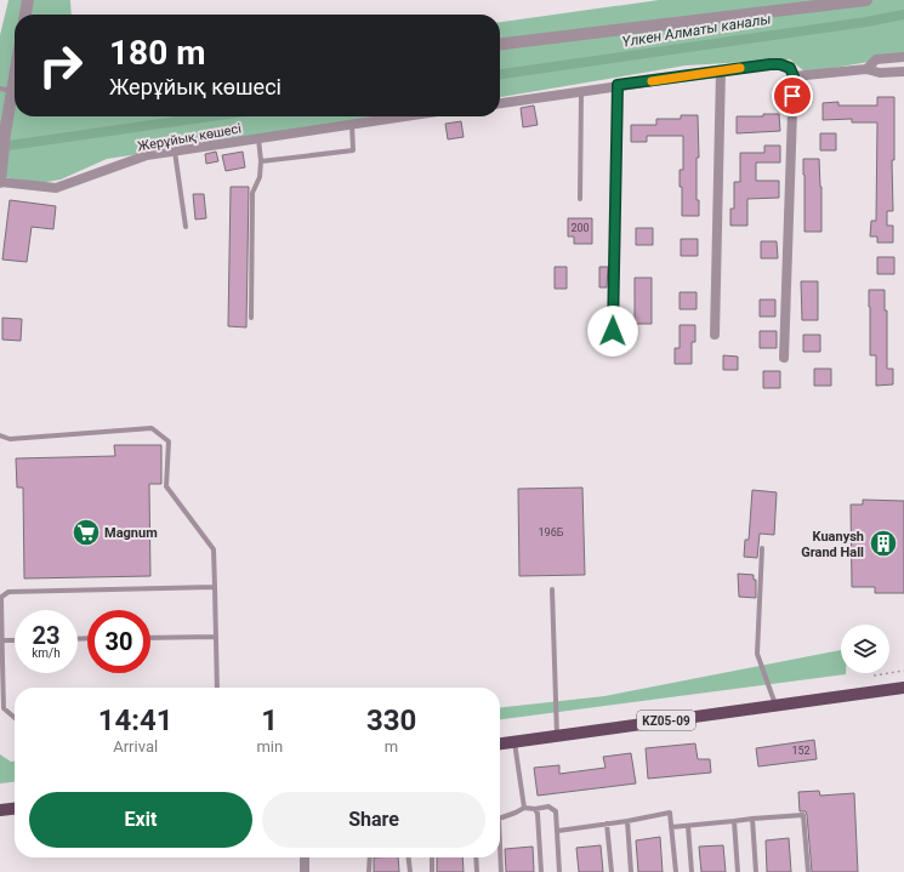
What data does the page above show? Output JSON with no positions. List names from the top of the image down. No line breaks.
{"streets":{"main road":["KZ05-09"],"street":["Жерұйық көшесі"]},"water":["Үлкен Алматы каналы"],"places":{"supermarket":["Magnum"],"building":["Kuanysh Grand Hall"]},"house_numbers":["200","196Б","152"],"page":{"turn":["180 m","Жерұйық көшесі"],"speed":"23 km/h","limit":"30","eta":["14:41","Arrival","1","min","330","m"],"buttons":["Exit","Share"]}}
